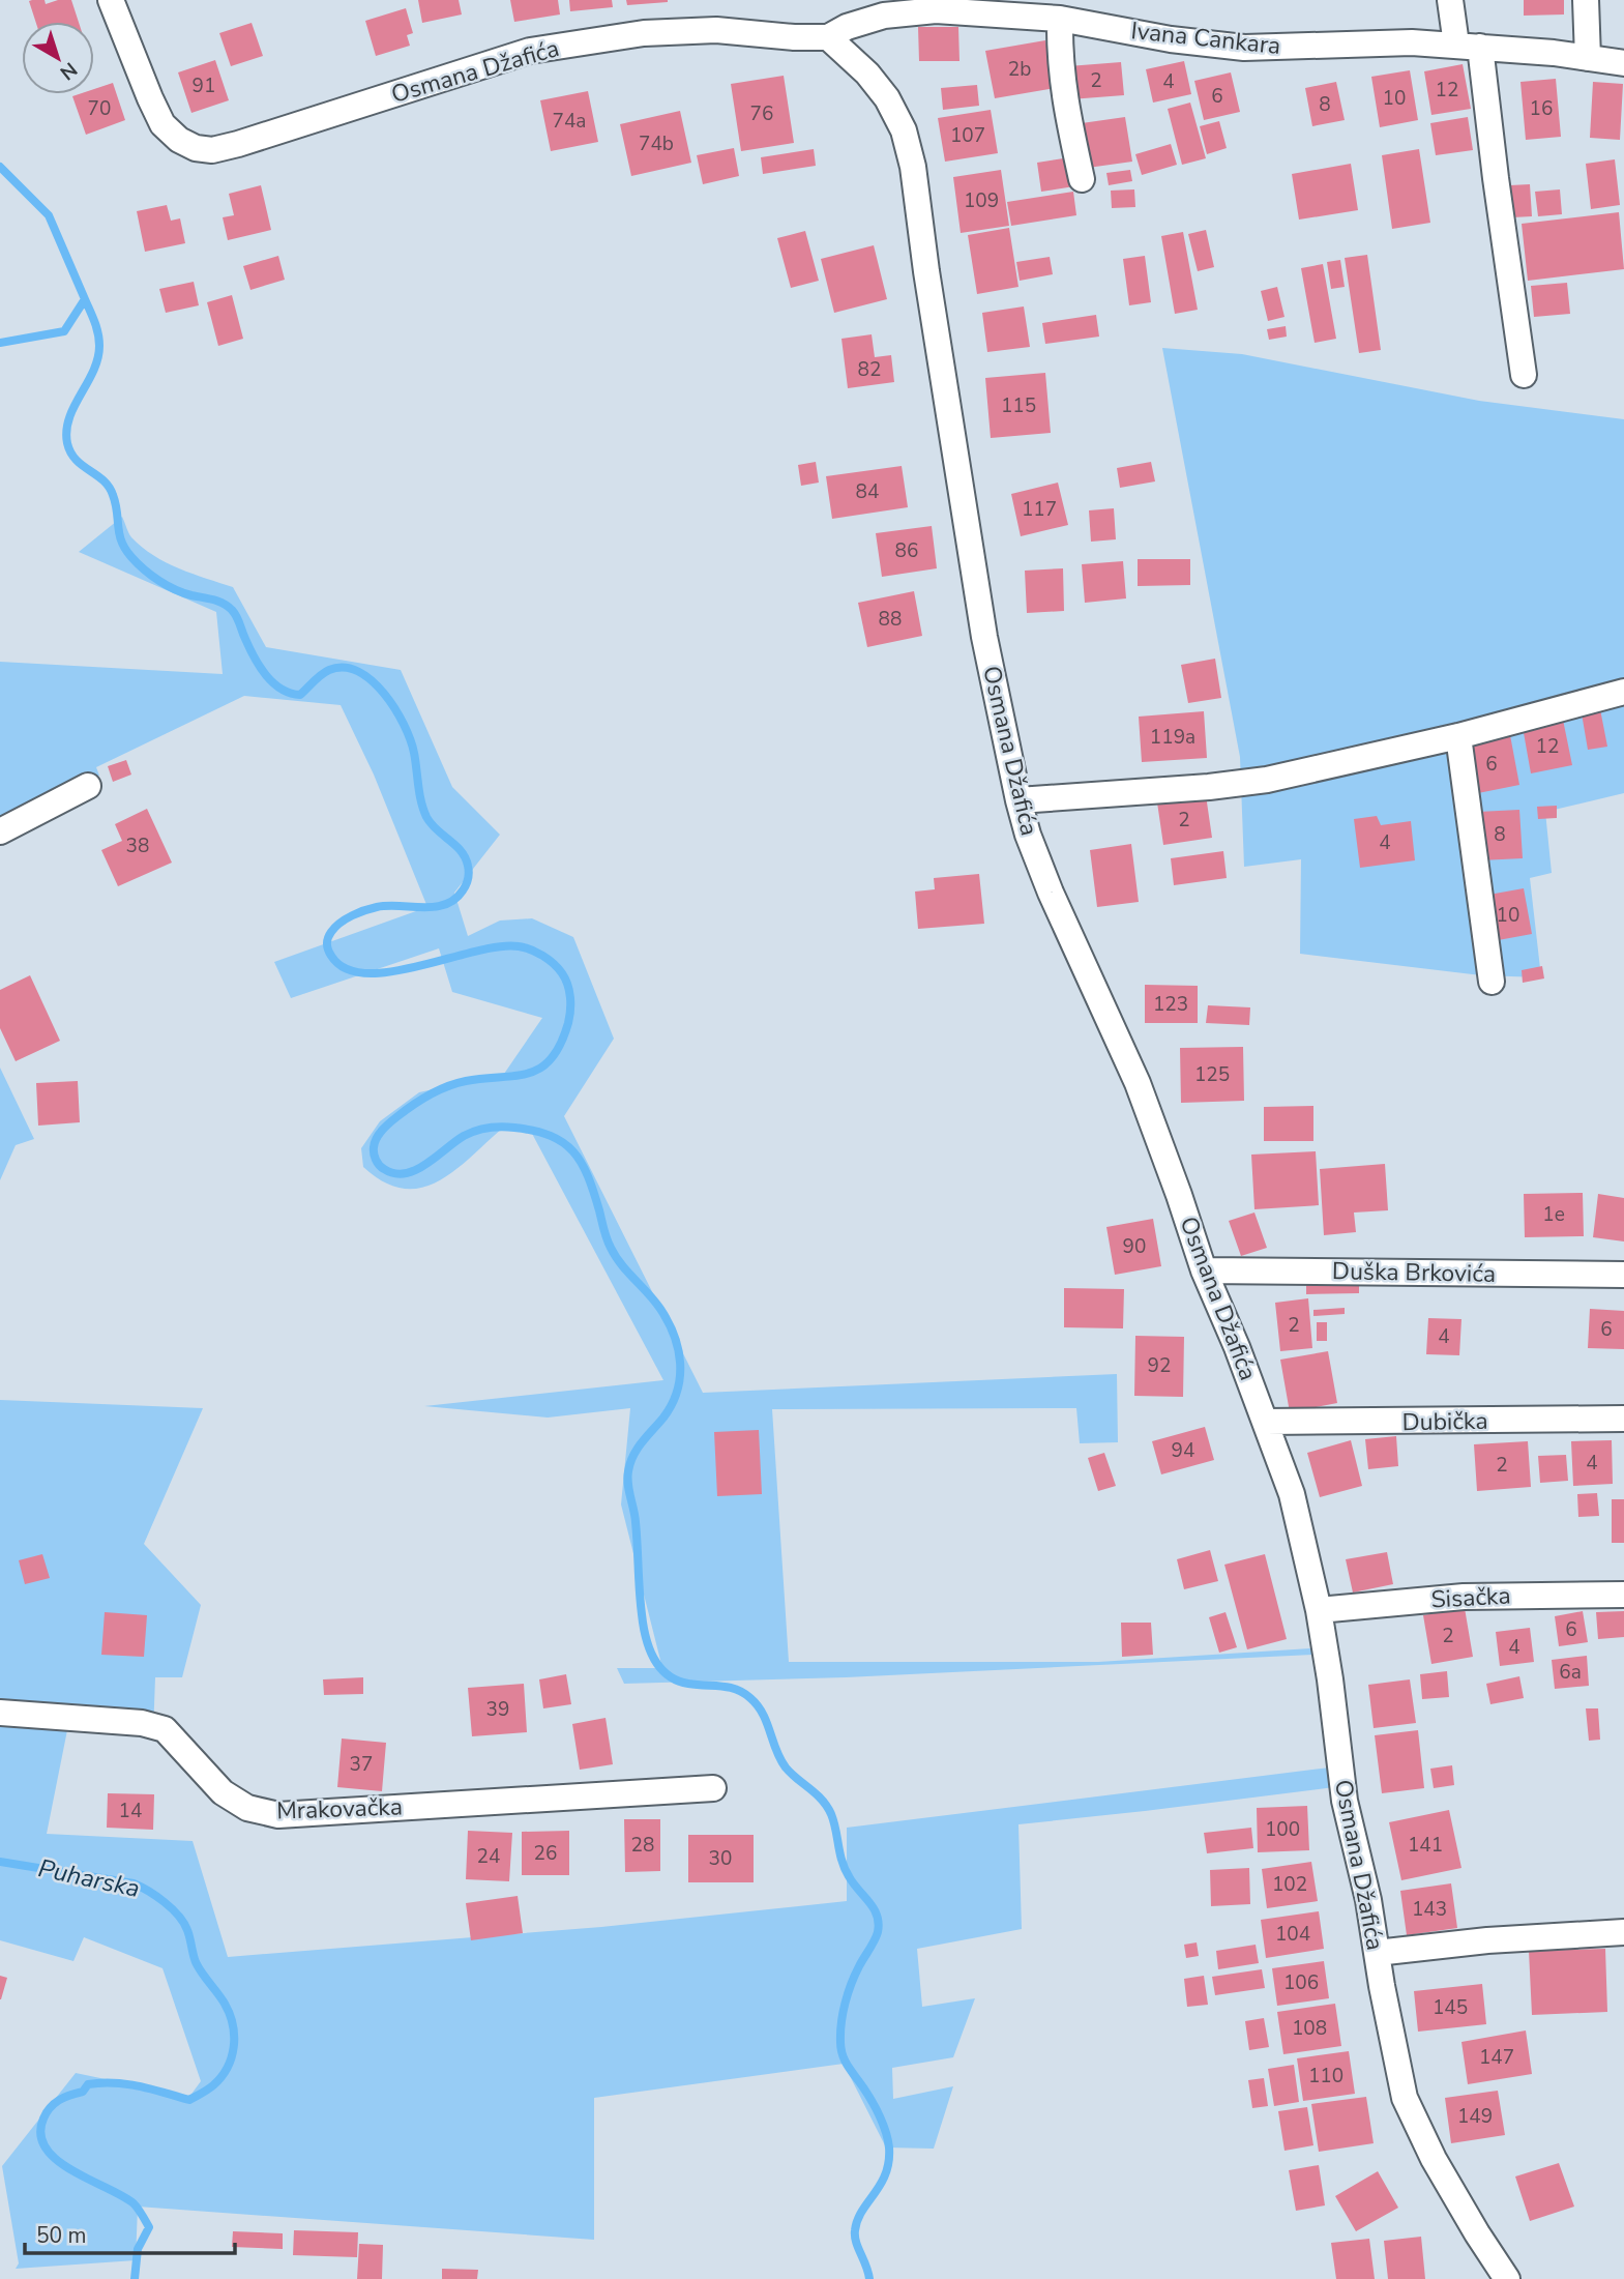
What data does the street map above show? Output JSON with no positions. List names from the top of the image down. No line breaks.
{"streets":{"street":["Ivana Cankara","Osmana Džafića","Duška Brkovića","Dubička","Sisačka","Mrakovačka"]},"crossings":[["Ivana Cankara","Osmana Džafića"],["Osmana Džafića","Duška Brkovića"],["Osmana Džafića","Dubička"],["Osmana Džafića","Sisačka"]],"water":["Puharska"],"house_numbers":["2b","2","4","91","12","6","10","8","70","16","76","74a","107","74b","109","82","115","84","117","86","88","119a","12","6","2","8","4","38","10","123","125","1e","90","2","6","4","92","94","4","2","6","2","4","6a","39","37","14","100","28","141","26","24","30","102","143","104","106","145","108","147","110","149"],"scale_bar":"50 m","north":"bottom right"}
